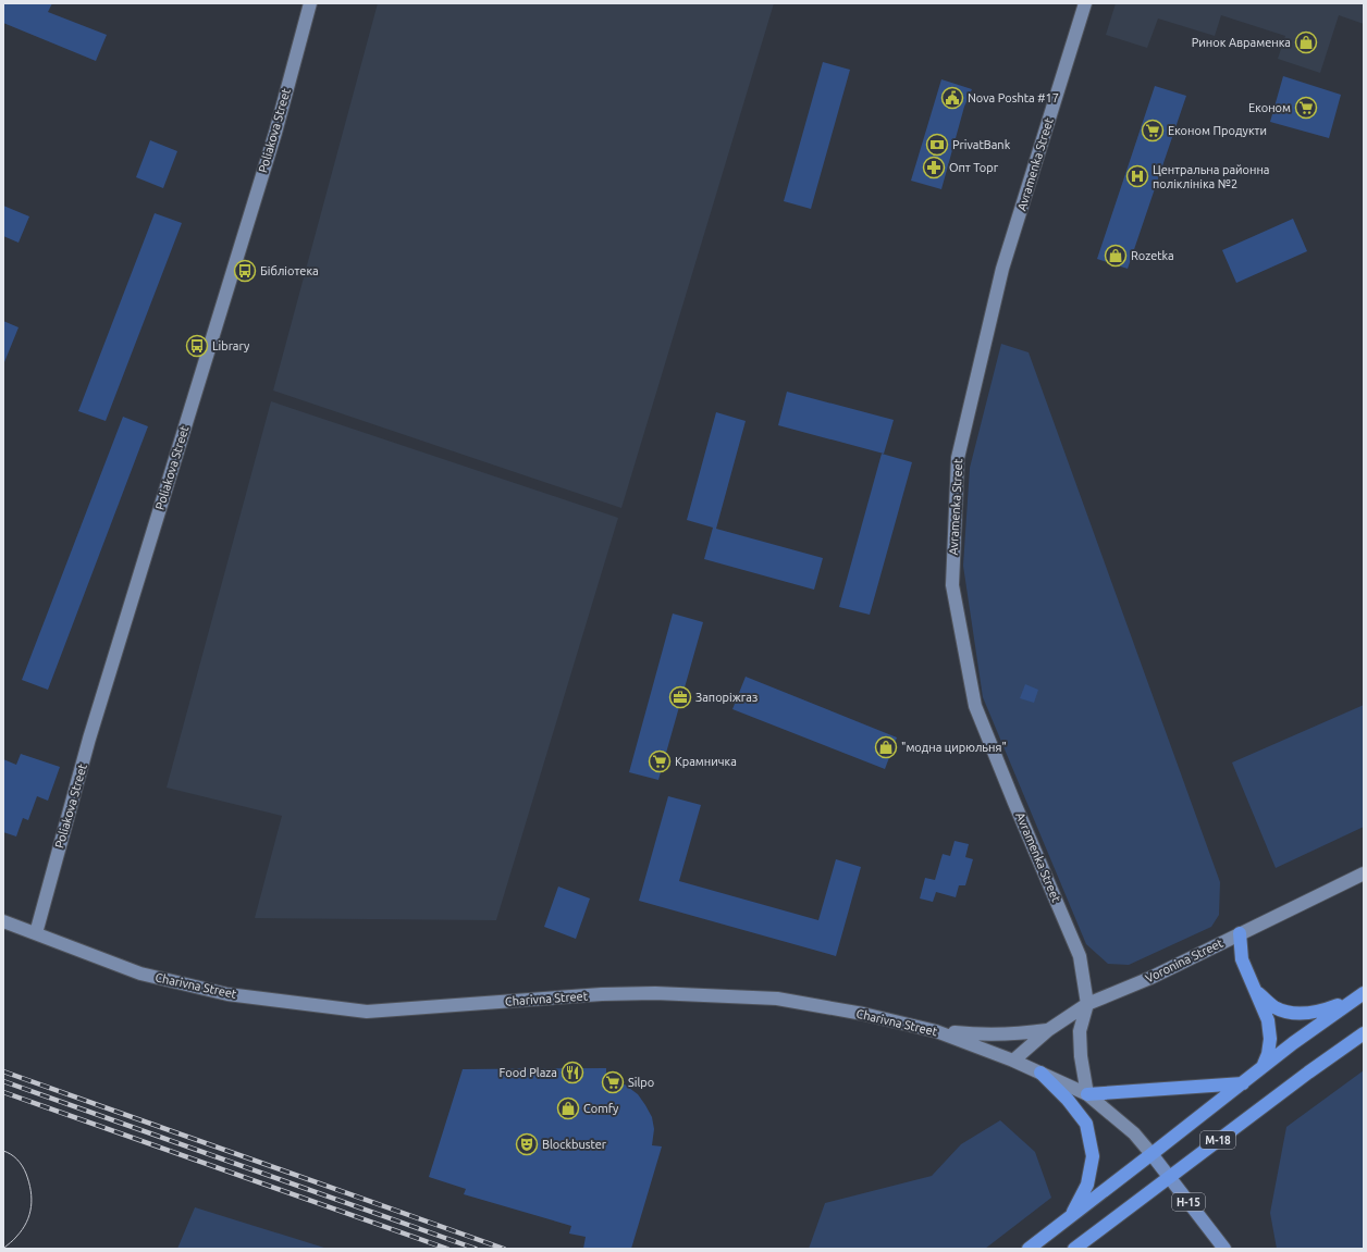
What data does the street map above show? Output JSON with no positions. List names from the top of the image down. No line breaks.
{"streets":{"highway":["М-18"],"main road":["Poliakova Street","Avramenka Street","Voronina Street","Charivna Street","Н-15"]},"crossings":[["Poliakova Street","Charivna Street"],["Avramenka Street","Voronina Street"],["Voronina Street","Charivna Street"],["Charivna Street","М-18"],["Charivna Street","Н-15"],["М-18","Н-15"]],"places":{"shop":["Ринок Авраменка","Rozetka","\"модна цирюльня\"","Comfy"],"public building":["Nova Poshta #17"],"supermarket":["Економ","Економ Продукти","Крамничка","Silpo"],"bank":["PrivatBank"],"pharmacy":["Опт Торг"],"hospital":["Центральна районна поліклініка №2"],"bus stop":["Бібліотека","Library"],"office":["Запоріжгаз"],"restaurant":["Food Plaza"],"theatre":["Blockbuster"]}}
